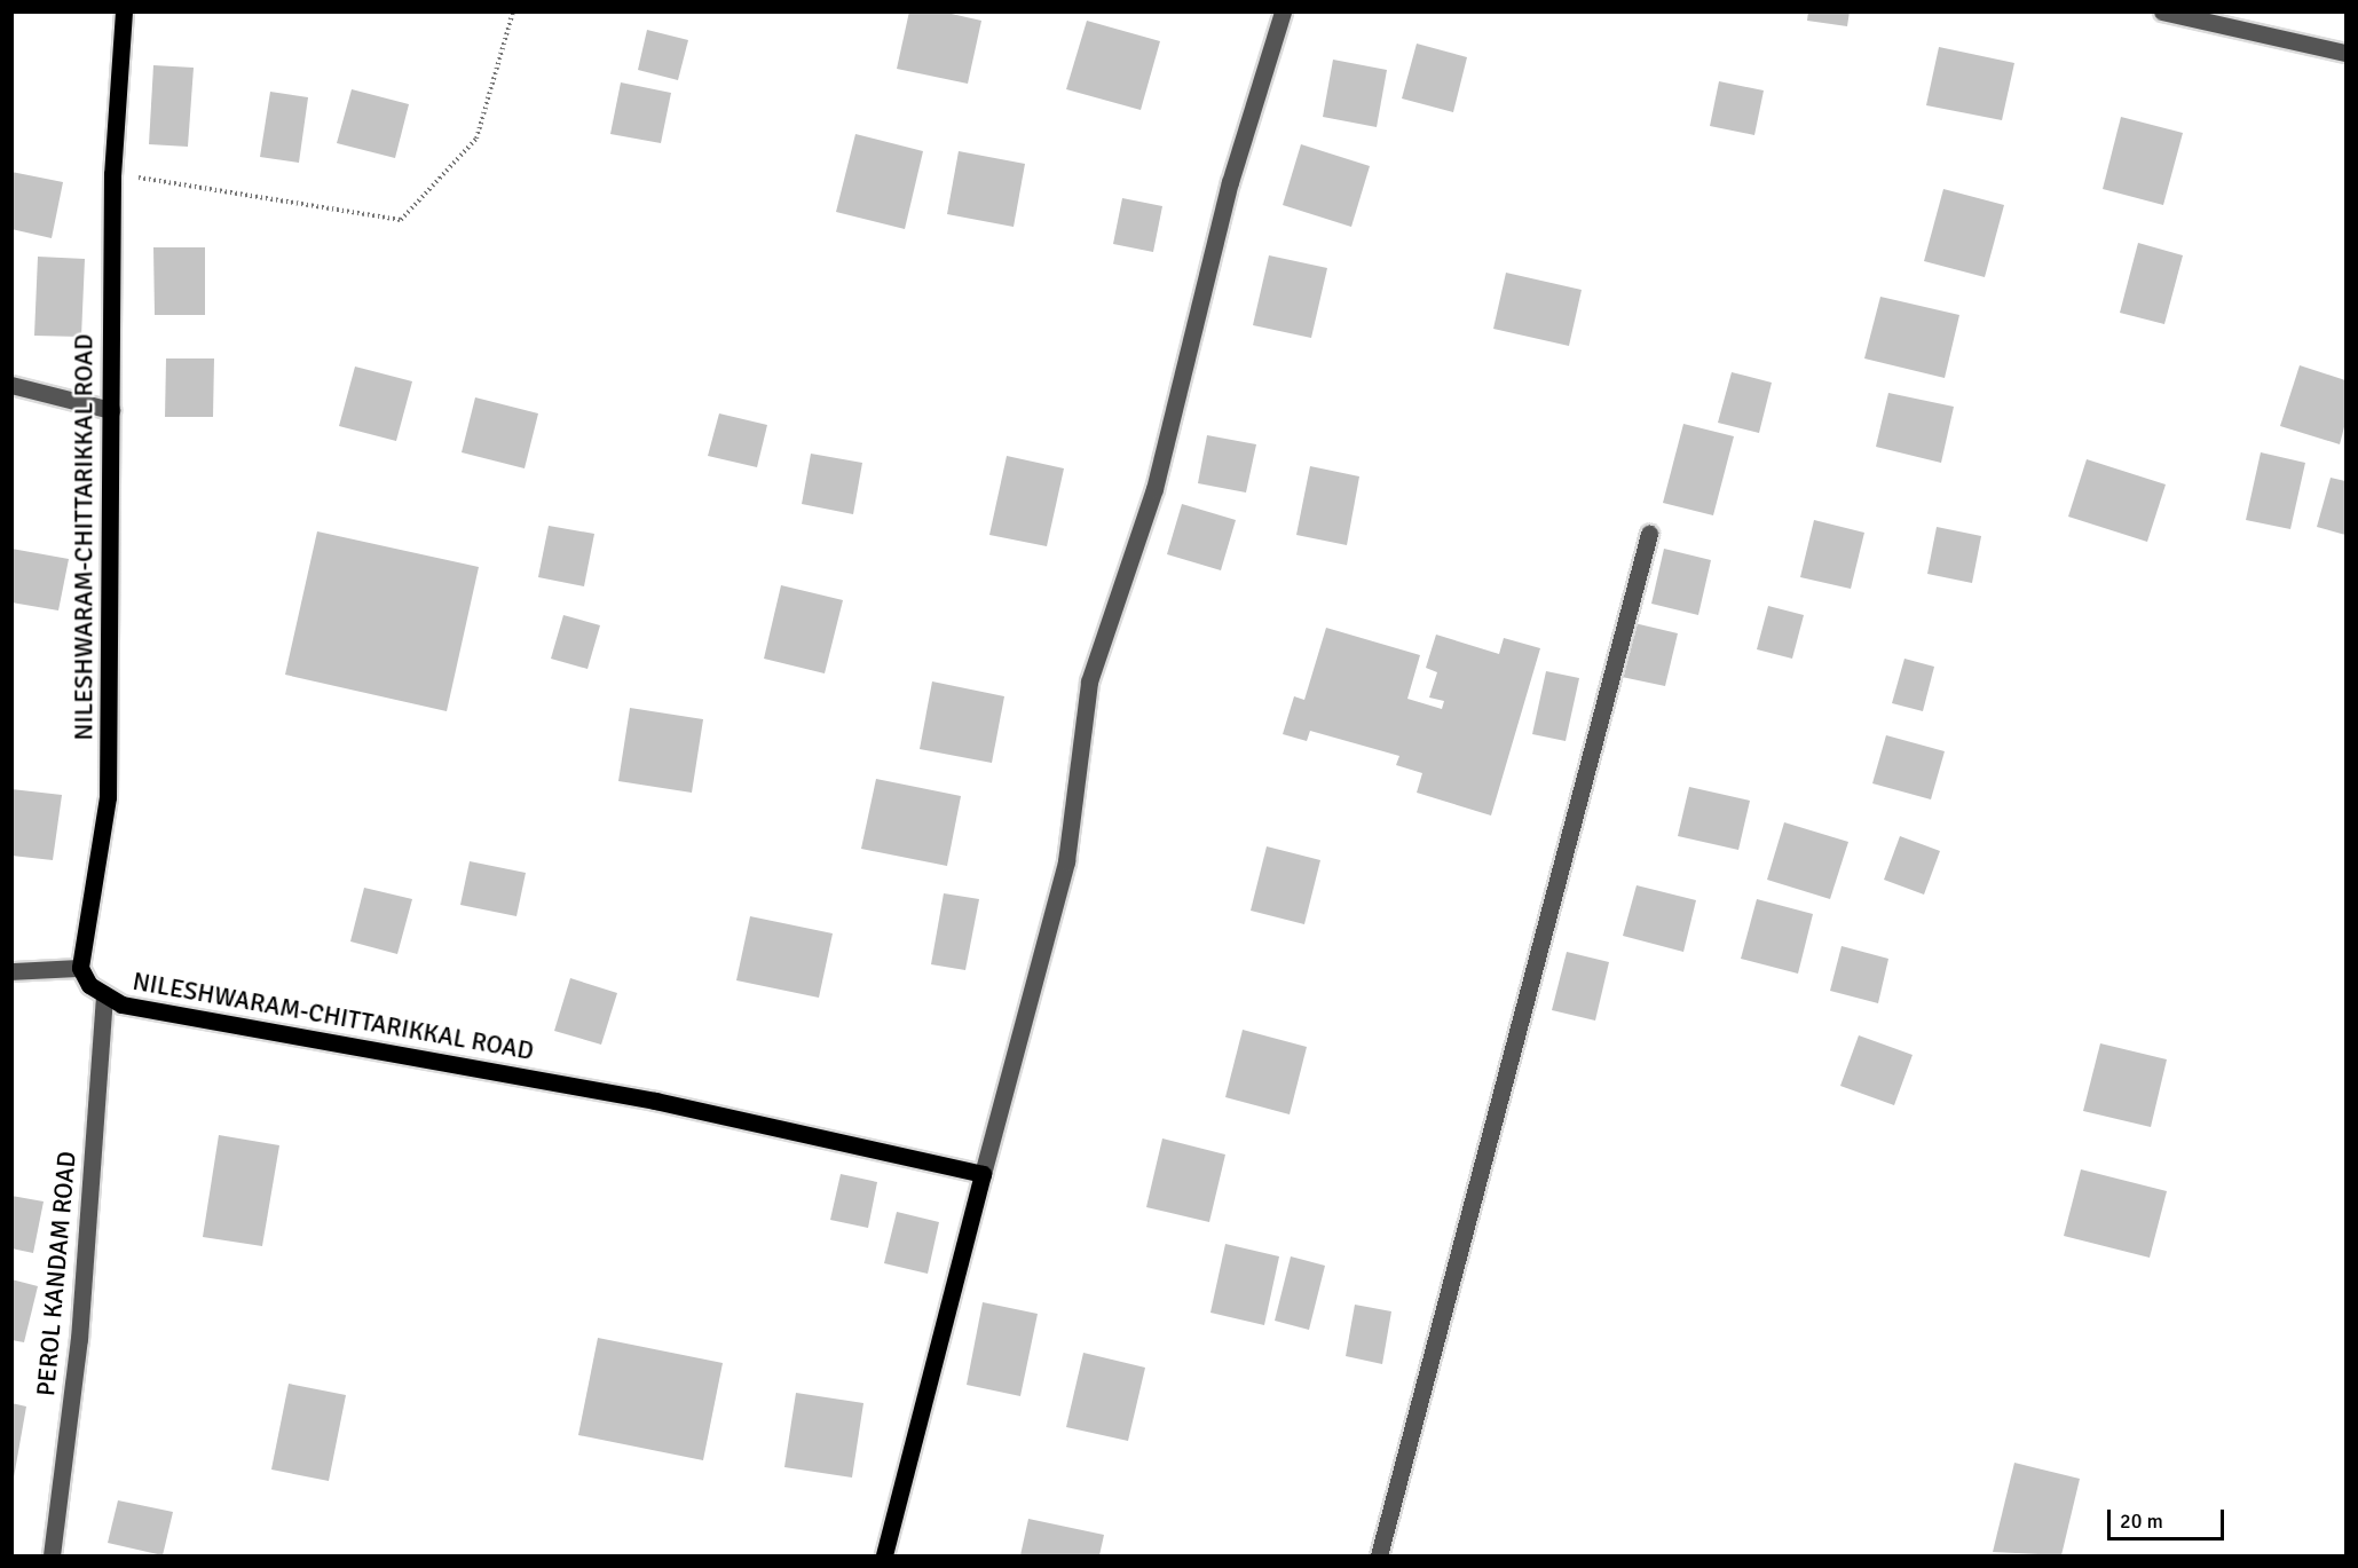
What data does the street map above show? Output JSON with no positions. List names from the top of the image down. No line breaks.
{"streets":{"main road":["NILESHWARAM-CHITTARIKKAL ROAD"],"street":["PEROL KANDAM ROAD"]},"crossings":[["NILESHWARAM-CHITTARIKKAL ROAD","PEROL KANDAM ROAD"]],"scale_bar":"20 m"}
